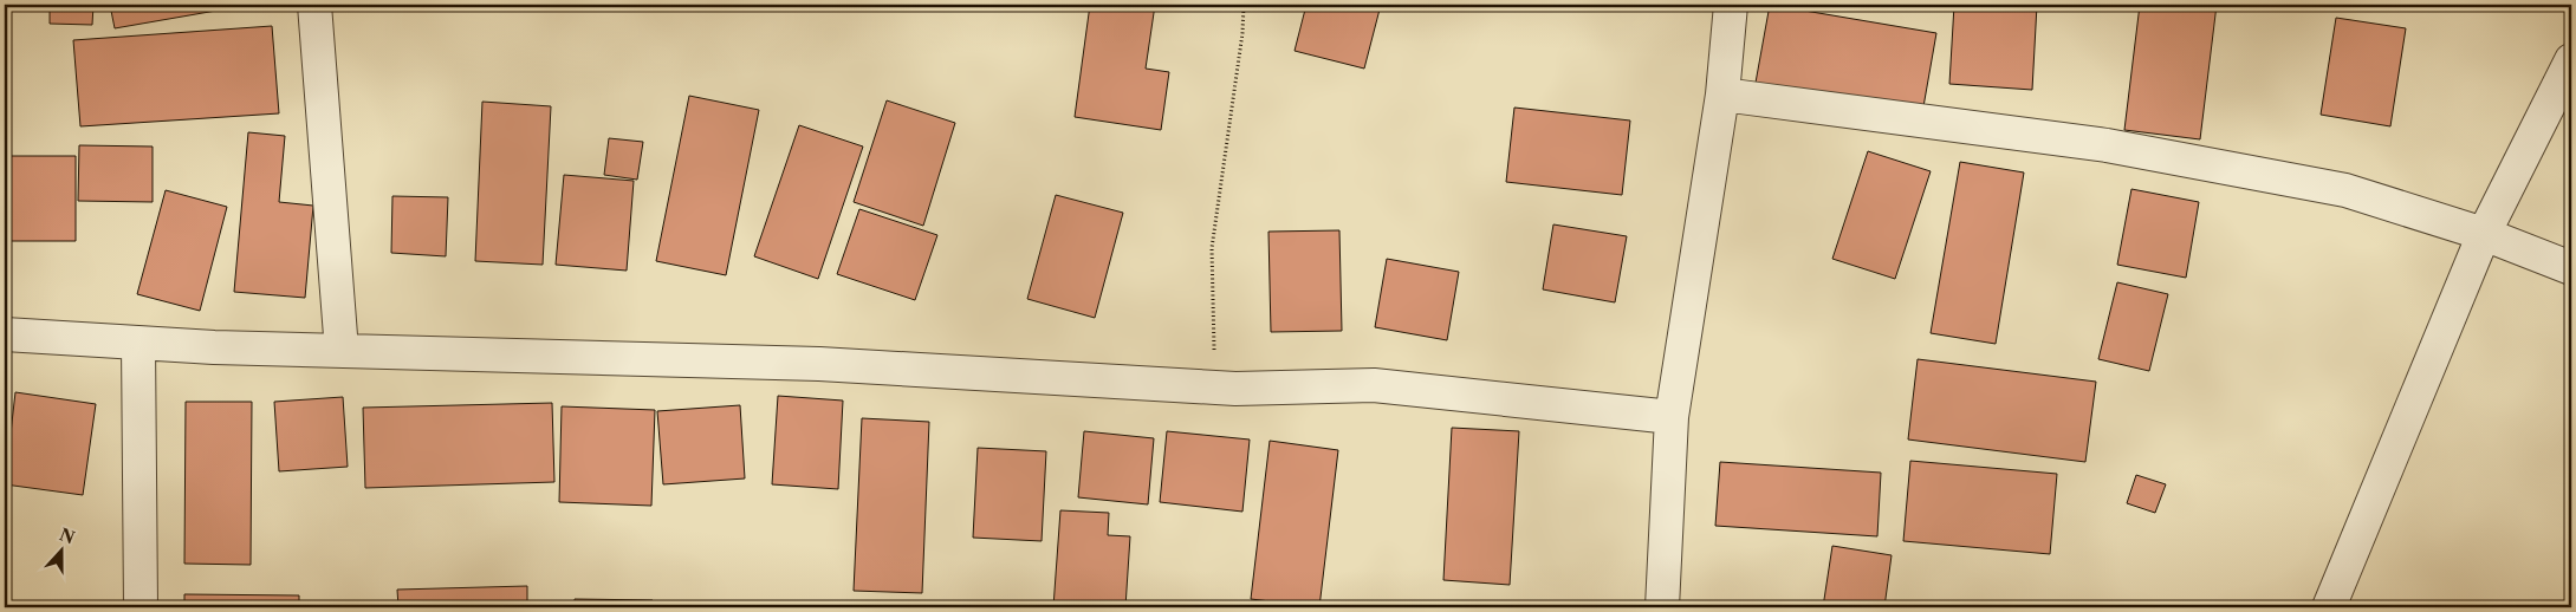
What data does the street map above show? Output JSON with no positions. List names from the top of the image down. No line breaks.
{"north":"top"}
